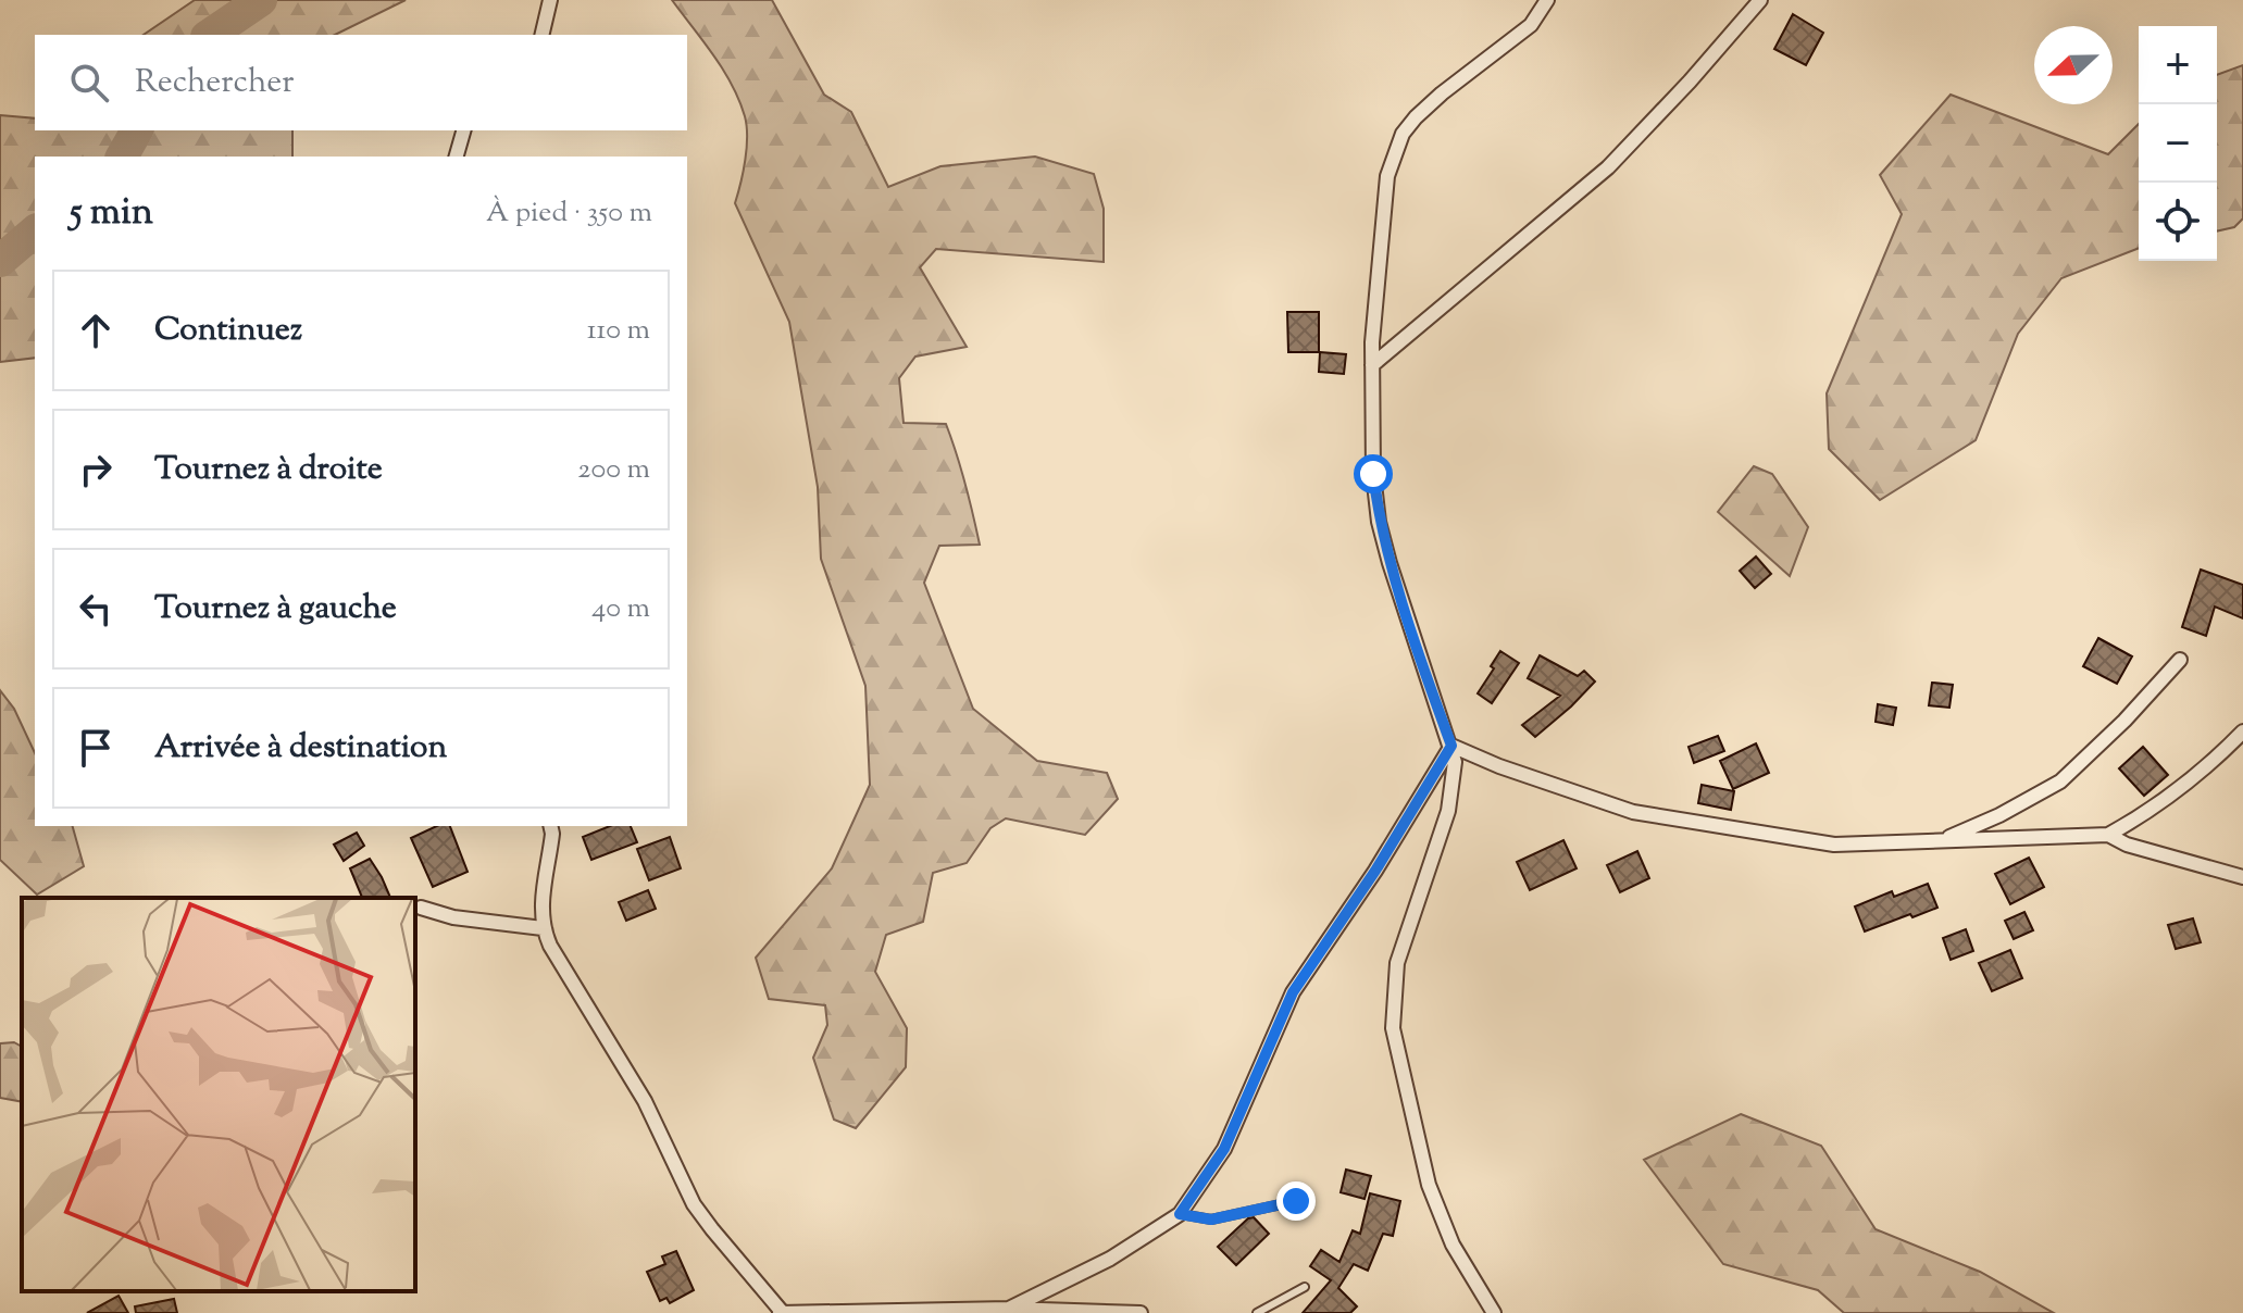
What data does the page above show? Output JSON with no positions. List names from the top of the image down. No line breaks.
{"north":"left","page":{"map_buttons":["+","−"],"search":"Rechercher","heading":["5 min","À pied · 350 m"],"list":[["Continuez","110 m"],["Tournez à droite","200 m"],["Tournez à gauche","40 m"],"Arrivée à destination"]}}
